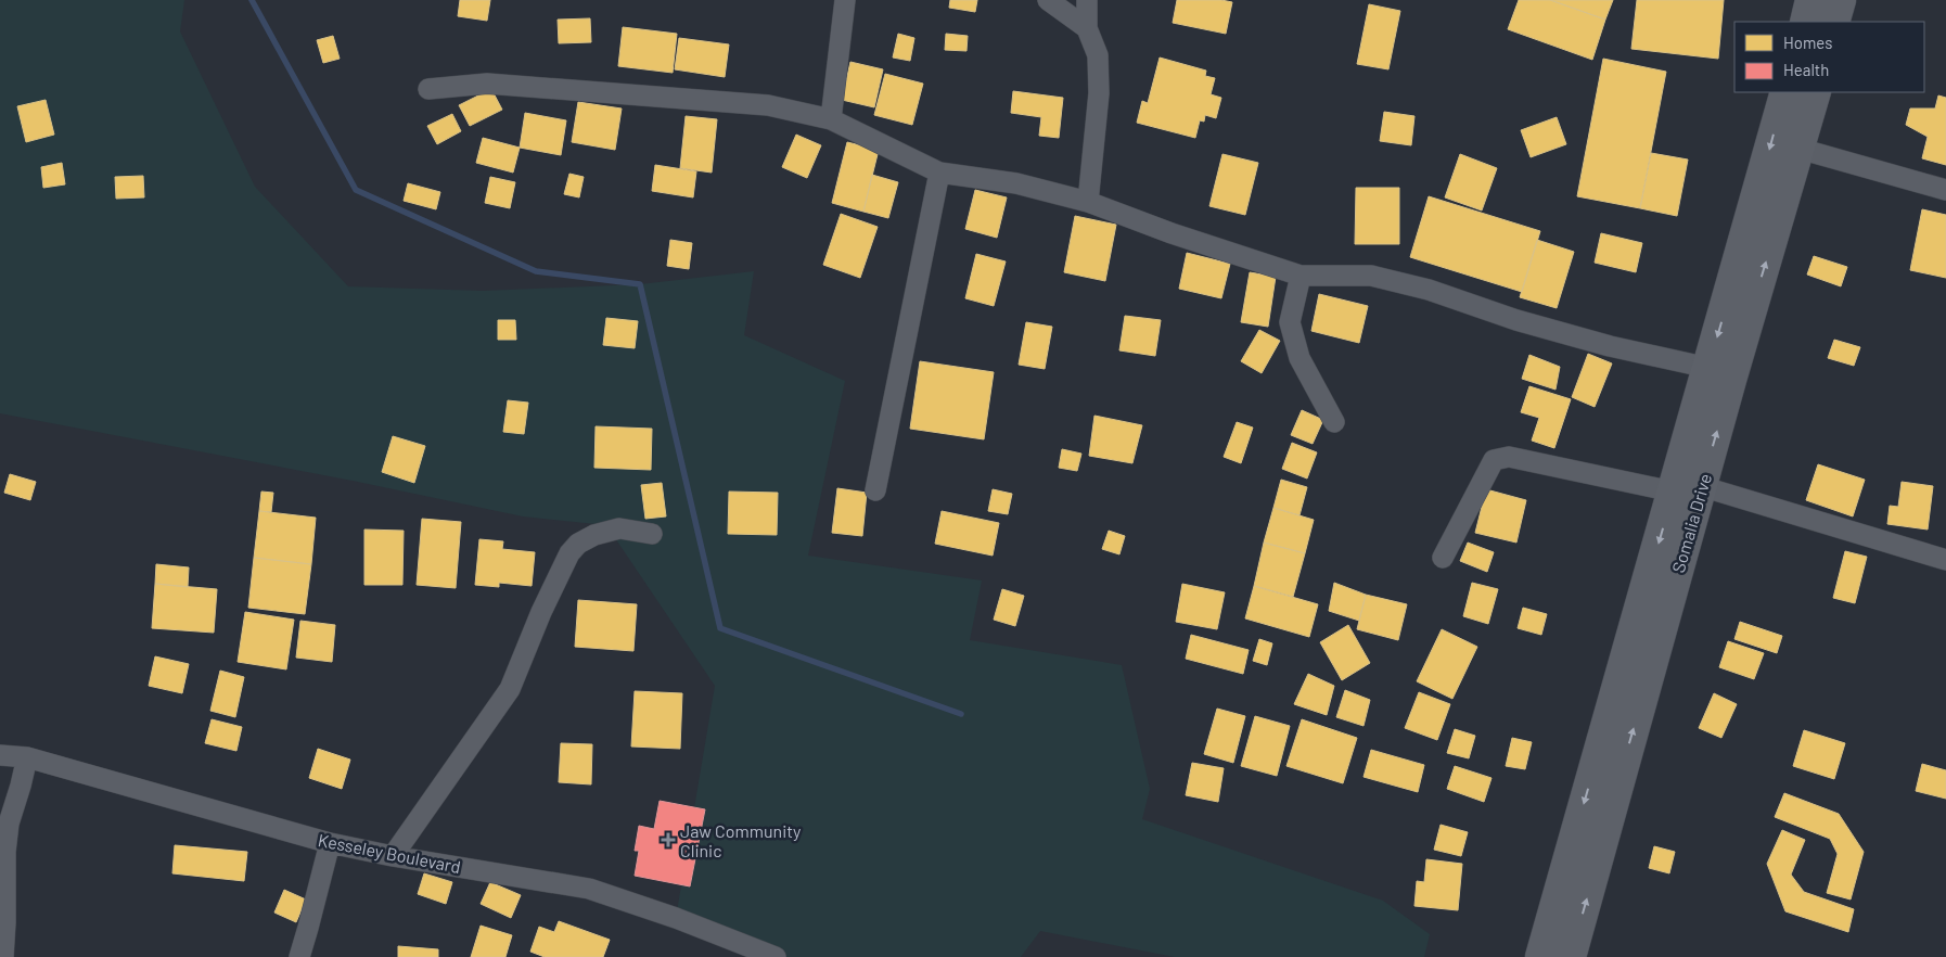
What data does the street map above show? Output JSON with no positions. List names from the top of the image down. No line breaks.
{"streets":{"main road":["Somalia Drive"],"street":["Kesseley Boulevard"]},"places":{"health":["Jaw Community Clinic"]},"legend":["Homes","Health"]}
